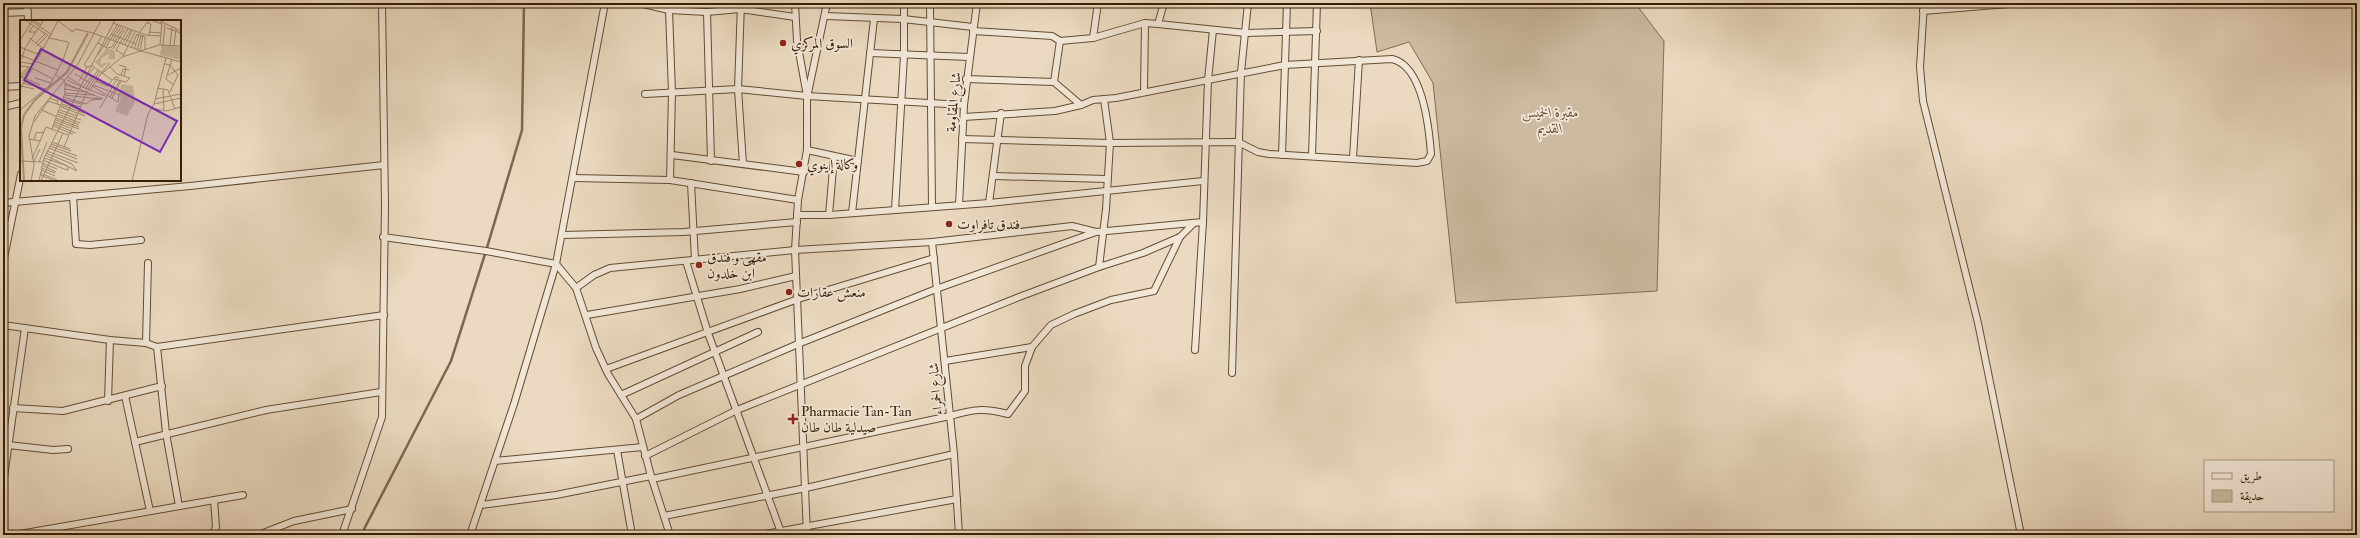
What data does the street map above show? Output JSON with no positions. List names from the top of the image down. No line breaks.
{"streets":{"street":["شارع المقاومة","شارع الحمراء"]},"parks":["مقبرة الخميس القديم"],"places":{"other":["السوق المركزي","وكالة إينوي","فندق تافراوت","مقهى و فندق ابن خلدون","منعش عقارات"],"health":["Pharmacie Tan-Tan صيدلية طان طان"]},"legend":["طريق","حديقة"]}
